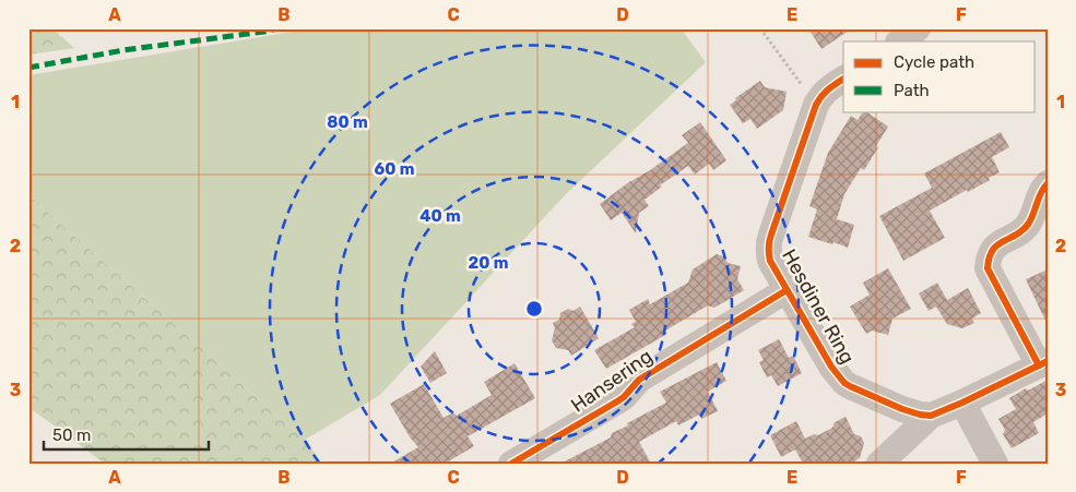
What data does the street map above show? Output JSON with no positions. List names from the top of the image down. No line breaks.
{"streets":{"street":["Hesdiner Ring","Hansering"]},"crossings":[["Hesdiner Ring","Hansering"]],"legend":["Cycle path","Path"],"scale_bar":"50 m","grid":{"columns":["A","B","C","D","E","F"],"rows":["1","2","3"]},"rings":["80 m","60 m","40 m","20 m"]}
